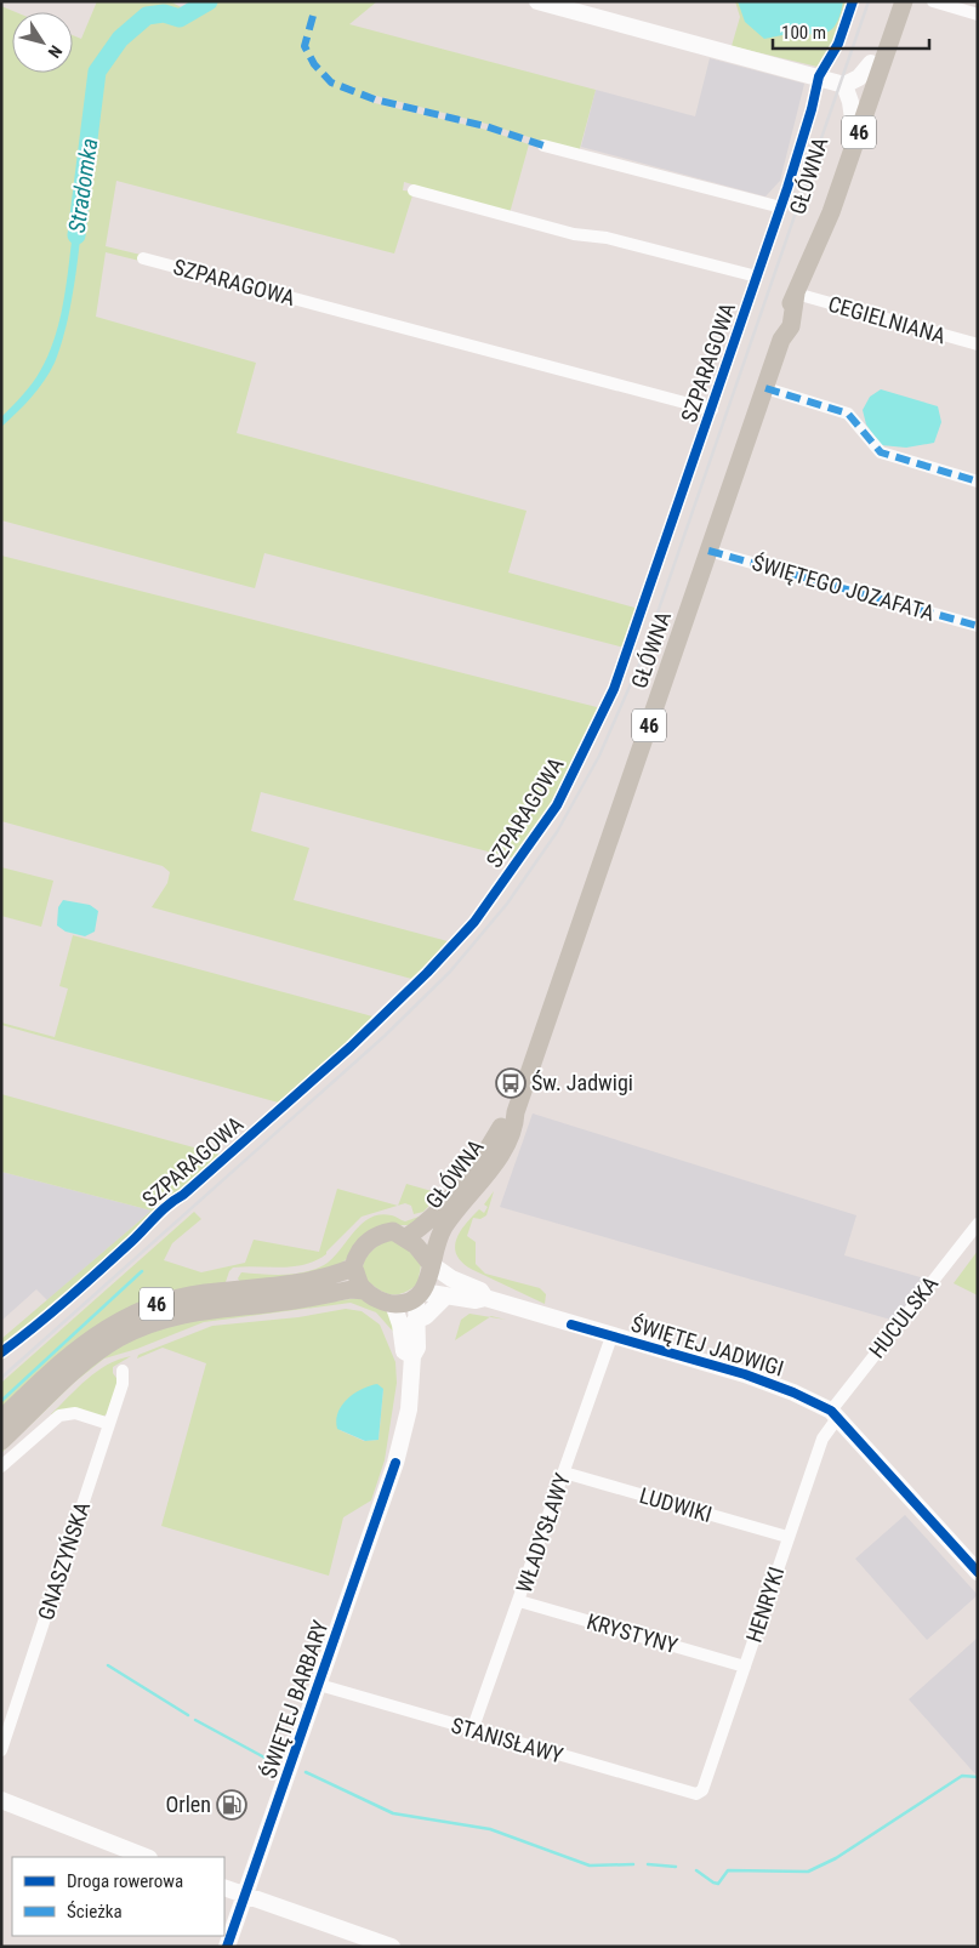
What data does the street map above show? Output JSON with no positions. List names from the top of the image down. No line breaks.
{"streets":{"main road":["46","GŁÓWNA"],"street":["SZPARAGOWA","CEGIELNIANA","ŚWIĘTEGO JOZAFATA","HUCULSKA","ŚWIĘTEJ JADWIGI","LUDWIKI","WŁADYSŁAWY","GNASZYŃSKA","HENRYKI","KRYSTYNY","ŚWIĘTEJ BARBARY","STANISŁAWY"]},"crossings":[["46","GŁÓWNA"],["46","ŚWIĘTEJ JADWIGI"],["46","ŚWIĘTEJ BARBARY"],["GŁÓWNA","CEGIELNIANA"],["GŁÓWNA","ŚWIĘTEGO JOZAFATA"],["GŁÓWNA","ŚWIĘTEJ JADWIGI"],["GŁÓWNA","ŚWIĘTEJ BARBARY"],["HUCULSKA","ŚWIĘTEJ JADWIGI"],["HUCULSKA","HENRYKI"],["ŚWIĘTEJ JADWIGI","WŁADYSŁAWY"],["ŚWIĘTEJ JADWIGI","HENRYKI"],["ŚWIĘTEJ JADWIGI","ŚWIĘTEJ BARBARY"],["LUDWIKI","WŁADYSŁAWY"],["LUDWIKI","HENRYKI"],["WŁADYSŁAWY","KRYSTYNY"],["WŁADYSŁAWY","STANISŁAWY"],["HENRYKI","KRYSTYNY"],["HENRYKI","STANISŁAWY"],["ŚWIĘTEJ BARBARY","STANISŁAWY"]],"water":["Stradomka"],"places":{"bus stop":["Św. Jadwigi"],"fuel station":["Orlen"]},"legend":["Droga rowerowa","Ścieżka"],"scale_bar":"100 m","north":"bottom right"}
